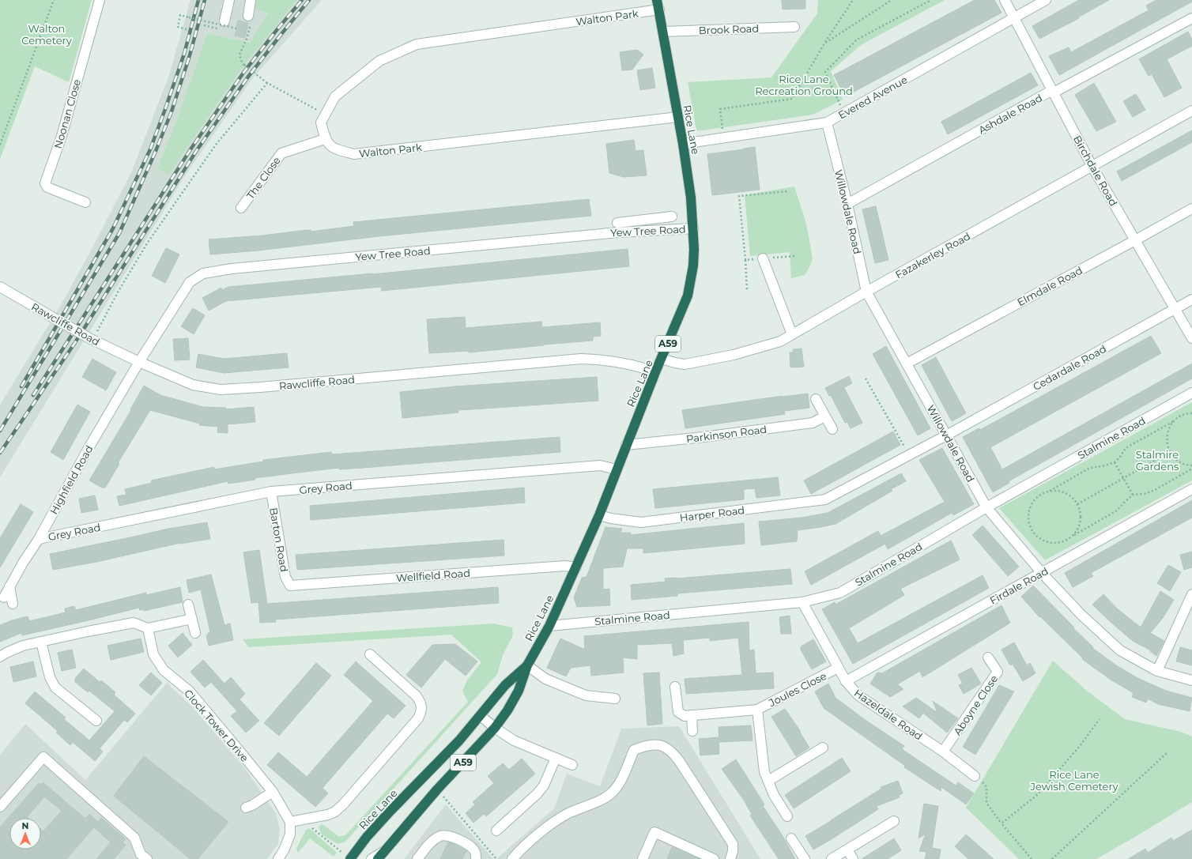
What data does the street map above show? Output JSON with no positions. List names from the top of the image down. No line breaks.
{"streets":{"highway":["Rice Lane","A59"],"street":["Walton Park","Brook Road","Evered Avenue","Noonan Close","Ashdale Road","Birchdale Road","The Close","Willowdale Road","Yew Tree Road","Fazakerley Road","Elmdale Road","Rawcliffe Road","Cedardale Road","Parkinson Road","Stalmine Road","Highfield Road","Grey Road","Harper Road","Barton Road","Wellfield Road","Firdale Road","Joules Close","Aboyne Close","Hazeldale Road","Clock Tower Drive"]},"crossings":[["Walton Park","Rice Lane"],["Walton Park","The Close"],["Brook Road","Rice Lane"],["Evered Avenue","Rice Lane"],["Evered Avenue","Birchdale Road"],["Evered Avenue","Willowdale Road"],["Ashdale Road","Birchdale Road"],["Ashdale Road","Willowdale Road"],["Rice Lane","Yew Tree Road"],["Rice Lane","Fazakerley Road"],["Rice Lane","Rawcliffe Road"],["Rice Lane","Parkinson Road"],["Rice Lane","Stalmine Road"],["Rice Lane","Grey Road"],["Rice Lane","Harper Road"],["Rice Lane","Wellfield Road"],["Birchdale Road","Fazakerley Road"],["Birchdale Road","Elmdale Road"],["Birchdale Road","Cedardale Road"],["Willowdale Road","Fazakerley Road"],["Willowdale Road","Elmdale Road"],["Willowdale Road","Cedardale Road"],["Willowdale Road","Stalmine Road"],["Willowdale Road","Firdale Road"],["Yew Tree Road","Rawcliffe Road"],["Yew Tree Road","Highfield Road"],["Rawcliffe Road","Highfield Road"],["Cedardale Road","Harper Road"],["Stalmine Road","Hazeldale Road"],["Highfield Road","Grey Road"],["Grey Road","Barton Road"],["Barton Road","Wellfield Road"],["Firdale Road","Hazeldale Road"],["Joules Close","Hazeldale Road"],["Aboyne Close","Hazeldale Road"]],"parks":["Walton Cemetery","Rice Lane Recreation Ground","Stalmire Gardens","Rice Lane Jewish Cemetery"],"north":"top"}
